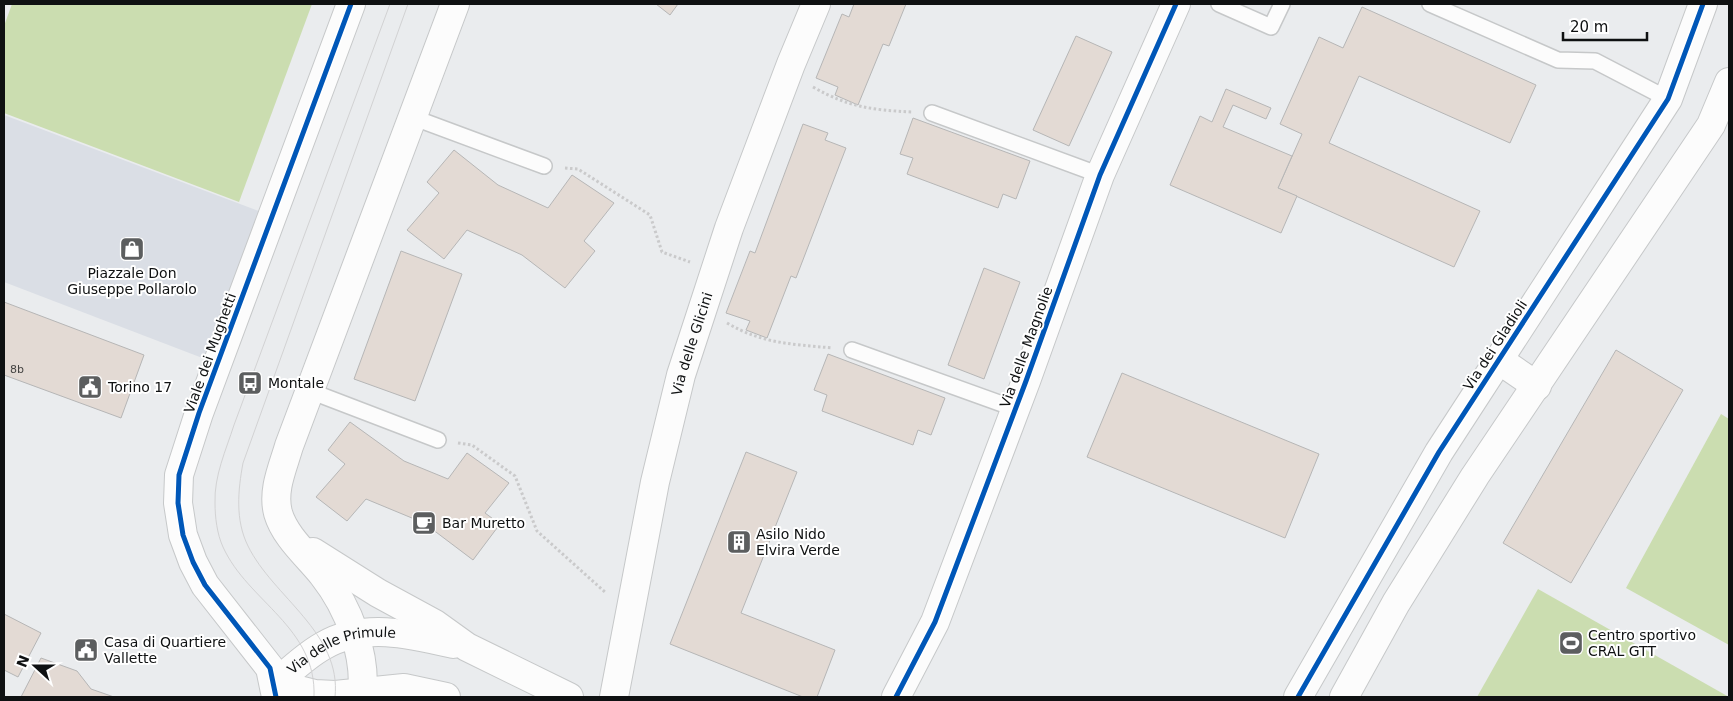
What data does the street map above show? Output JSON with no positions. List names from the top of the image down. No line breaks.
{"streets":{"street":["Via delle Glicini","Via dei Gladioli","Via delle Magnolie","Viale dei Mughetti","Via delle Primule"]},"crossings":[["Viale dei Mughetti","Via delle Primule"]],"places":{"shop":["Piazzale Don Giuseppe Pollarolo"],"bus stop":["Montale"],"public building":["Torino 17","Casa di Quartiere Vallette"],"cafe":["Bar Muretto"],"building":["Asilo Nido Elvira Verde"],"sports":["Centro sportivo CRAL GTT"]},"house_numbers":["8b"],"scale_bar":"20 m","north":"left"}
